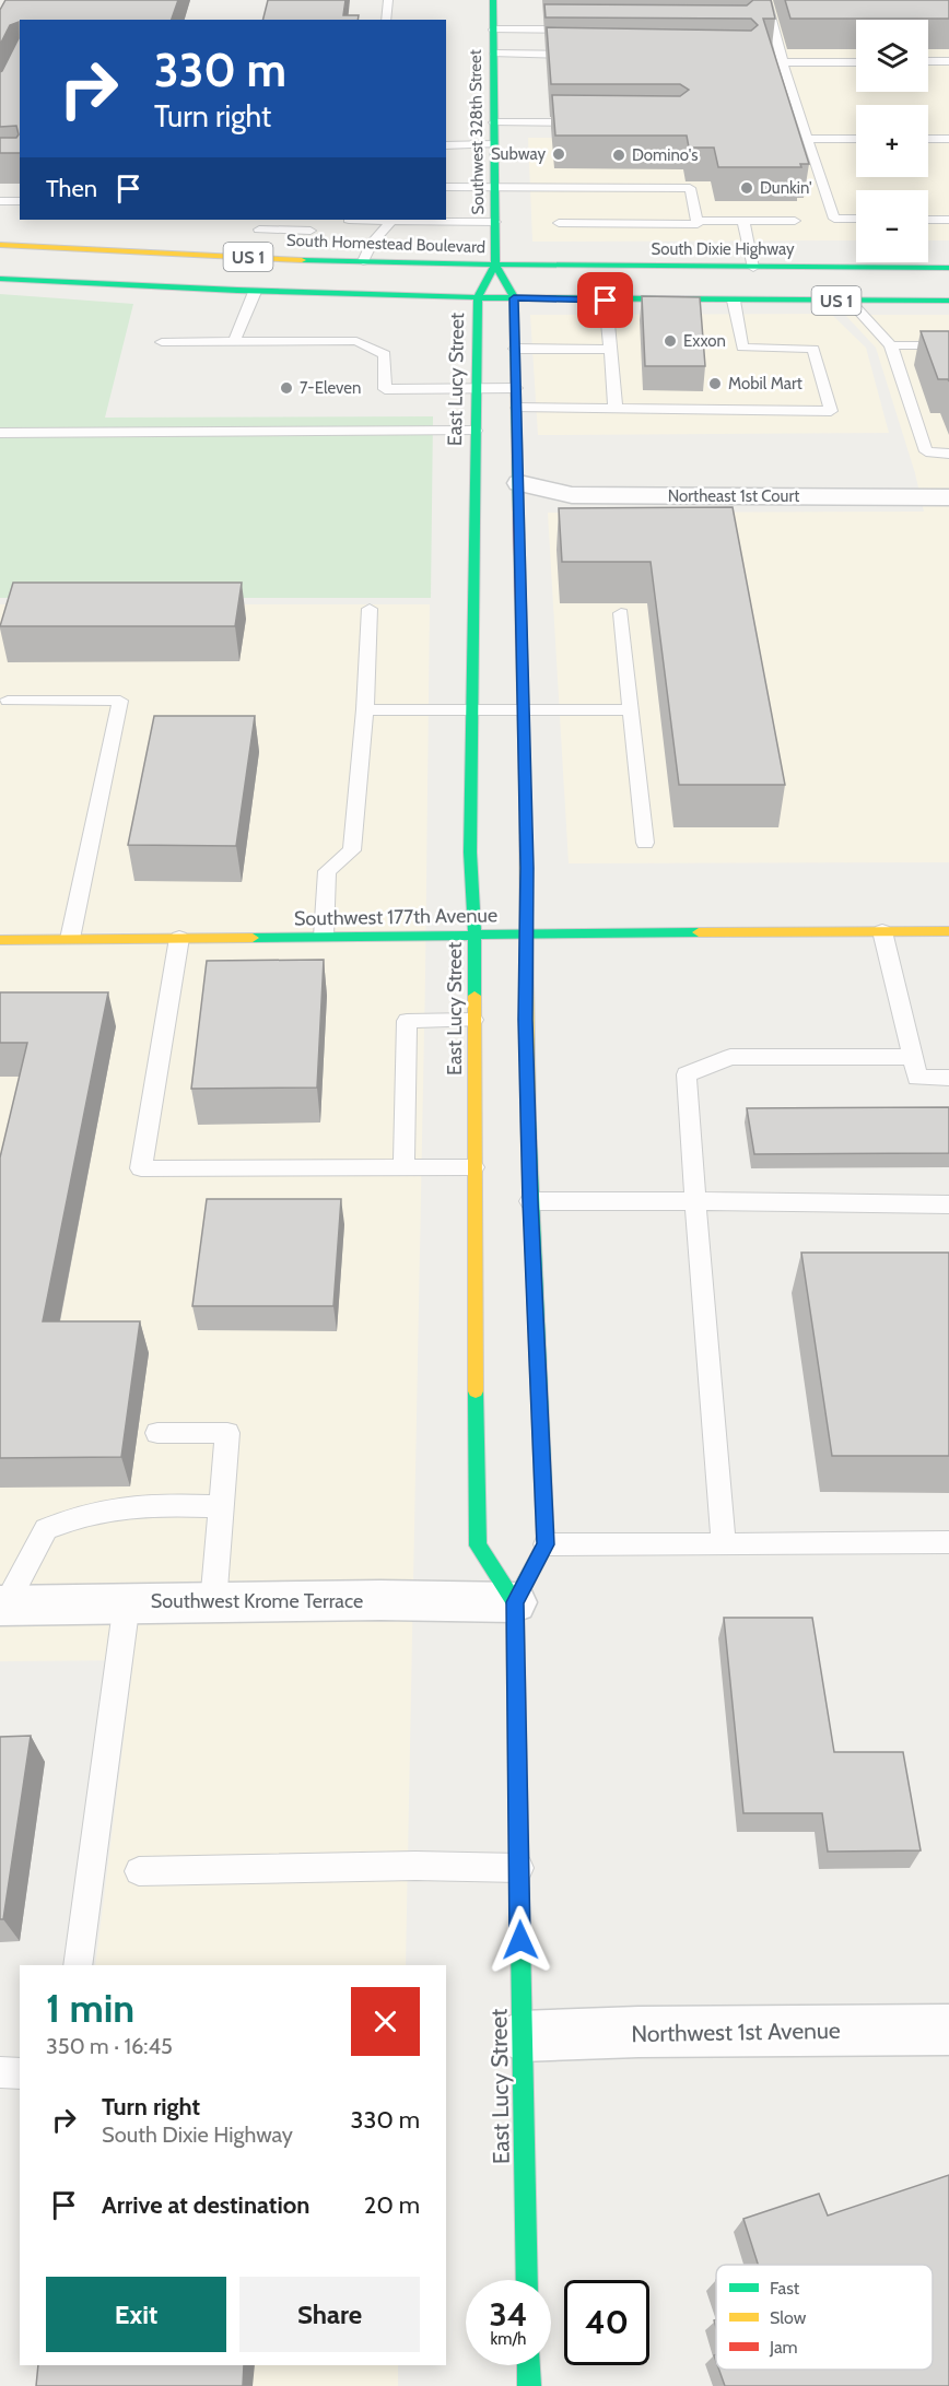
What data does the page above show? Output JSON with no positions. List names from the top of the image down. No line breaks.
{"streets":{"main road":["Southwest 328th Street","South Homestead Boulevard","South Dixie Highway","US 1","East Lucy Street","Southwest 177th Avenue"],"street":["Northeast 1st Court","Southwest Krome Terrace","Northwest 1st Avenue"]},"crossings":[["Southwest 328th Street","South Homestead Boulevard"],["Southwest 328th Street","South Dixie Highway"],["Southwest 328th Street","East Lucy Street"],["South Homestead Boulevard","South Dixie Highway"],["South Homestead Boulevard","East Lucy Street"],["South Dixie Highway","East Lucy Street"],["US 1","East Lucy Street"],["East Lucy Street","Southwest 177th Avenue"],["East Lucy Street","Southwest Krome Terrace"],["East Lucy Street","Northwest 1st Avenue"]],"places":["Subway","Domino's","Dunkin'","Exxon","Mobil Mart","7-Eleven"],"legend":["Fast","Slow","Jam"],"page":{"map_buttons":["+","−"],"turn":["330 m","Turn right"],"then":"Then","heading":["1 min","350 m · 16:45"],"list":[{"name":"Turn right","note":"South Dixie Highway","value":"330 m"},{"name":"Arrive at destination","value":"20 m"}],"buttons":["Exit","Share"],"speed":"34 km/h","limit":"40"}}
